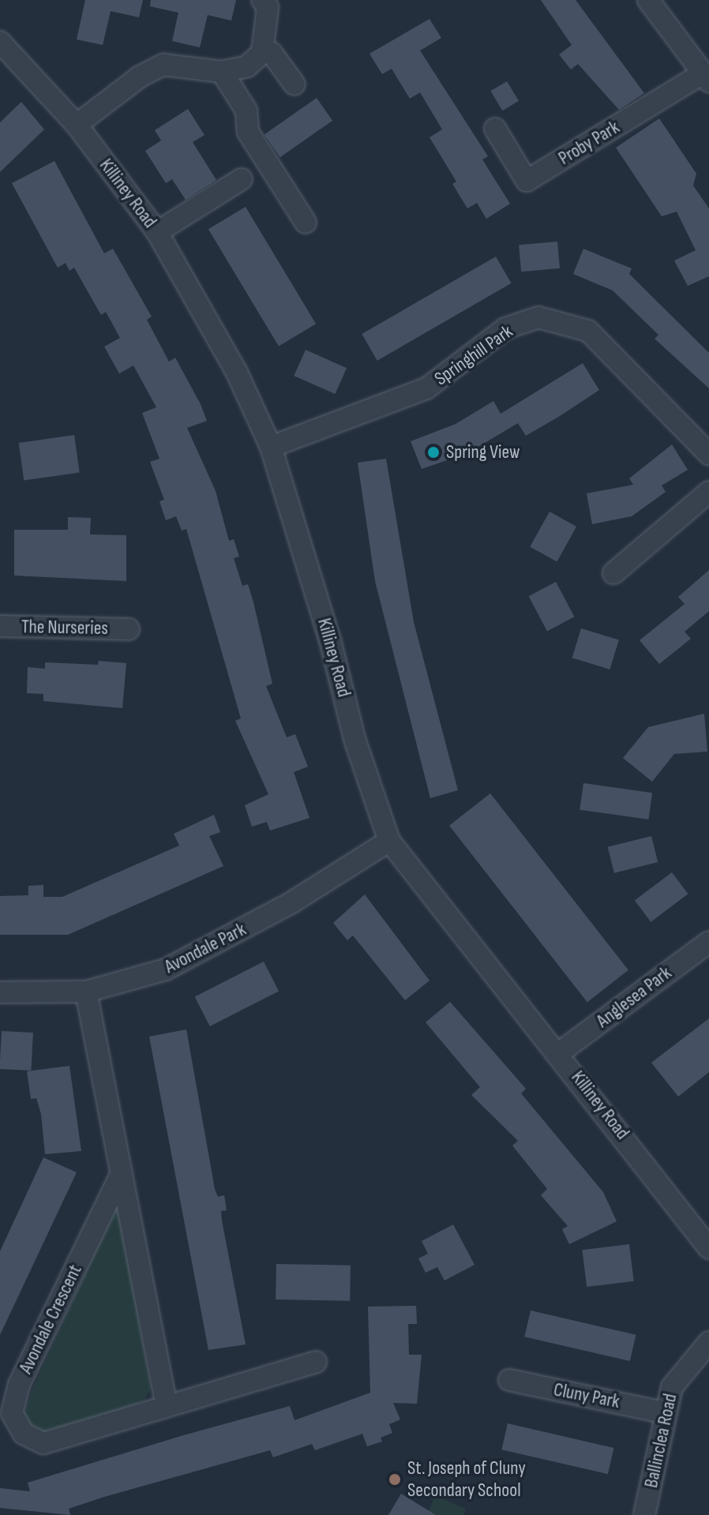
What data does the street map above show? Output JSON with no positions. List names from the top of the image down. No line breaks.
{"streets":{"street":["Proby Park","Killiney Road","Springhill Park","The Nurseries","Avondale Park","Anglesea Park","Avondale Crescent","Cluny Park","Ballinclea Road"]},"crossings":[["Killiney Road","Springhill Park"],["Killiney Road","Avondale Park"],["Killiney Road","Anglesea Park"],["Cluny Park","Ballinclea Road"]],"places":["Spring View","St. Joseph of Cluny Secondary School"]}
